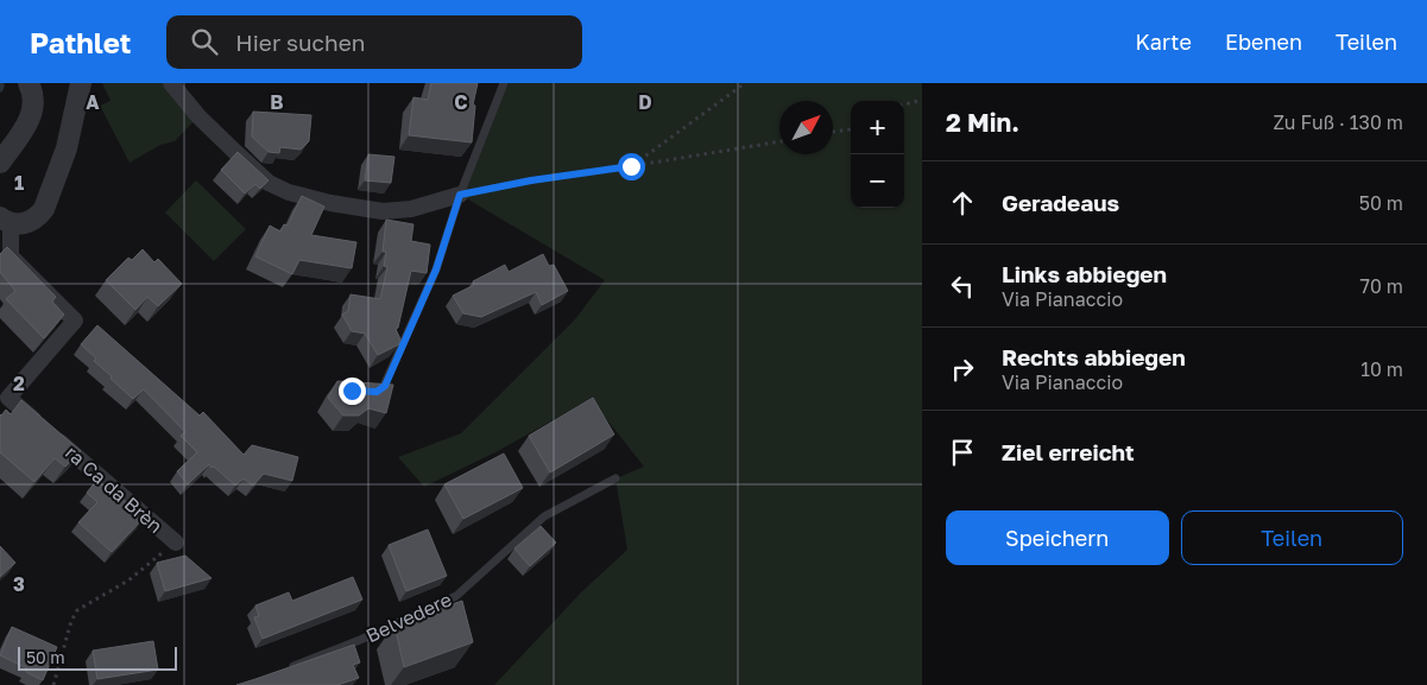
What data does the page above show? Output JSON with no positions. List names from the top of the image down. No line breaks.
{"streets":{"street":["ra Ca da Brèn"],"lane":["Belvedere"]},"scale_bar":"50 m","north":"top right","page":{"header":"Pathlet","search":"Hier suchen","nav":["Karte","Ebenen","Teilen"],"heading":["2 Min.","Zu Fuß · 130 m"],"map_buttons":["+","−"],"list":[["Geradeaus","50 m"],["Links abbiegen","Via Pianaccio","70 m"],["Rechts abbiegen","Via Pianaccio","10 m"],"Ziel erreicht"],"buttons":["Speichern","Teilen"],"scale":"50 m"},"grid":{"columns":["A","B","C","D"],"rows":["1","2","3"]}}
